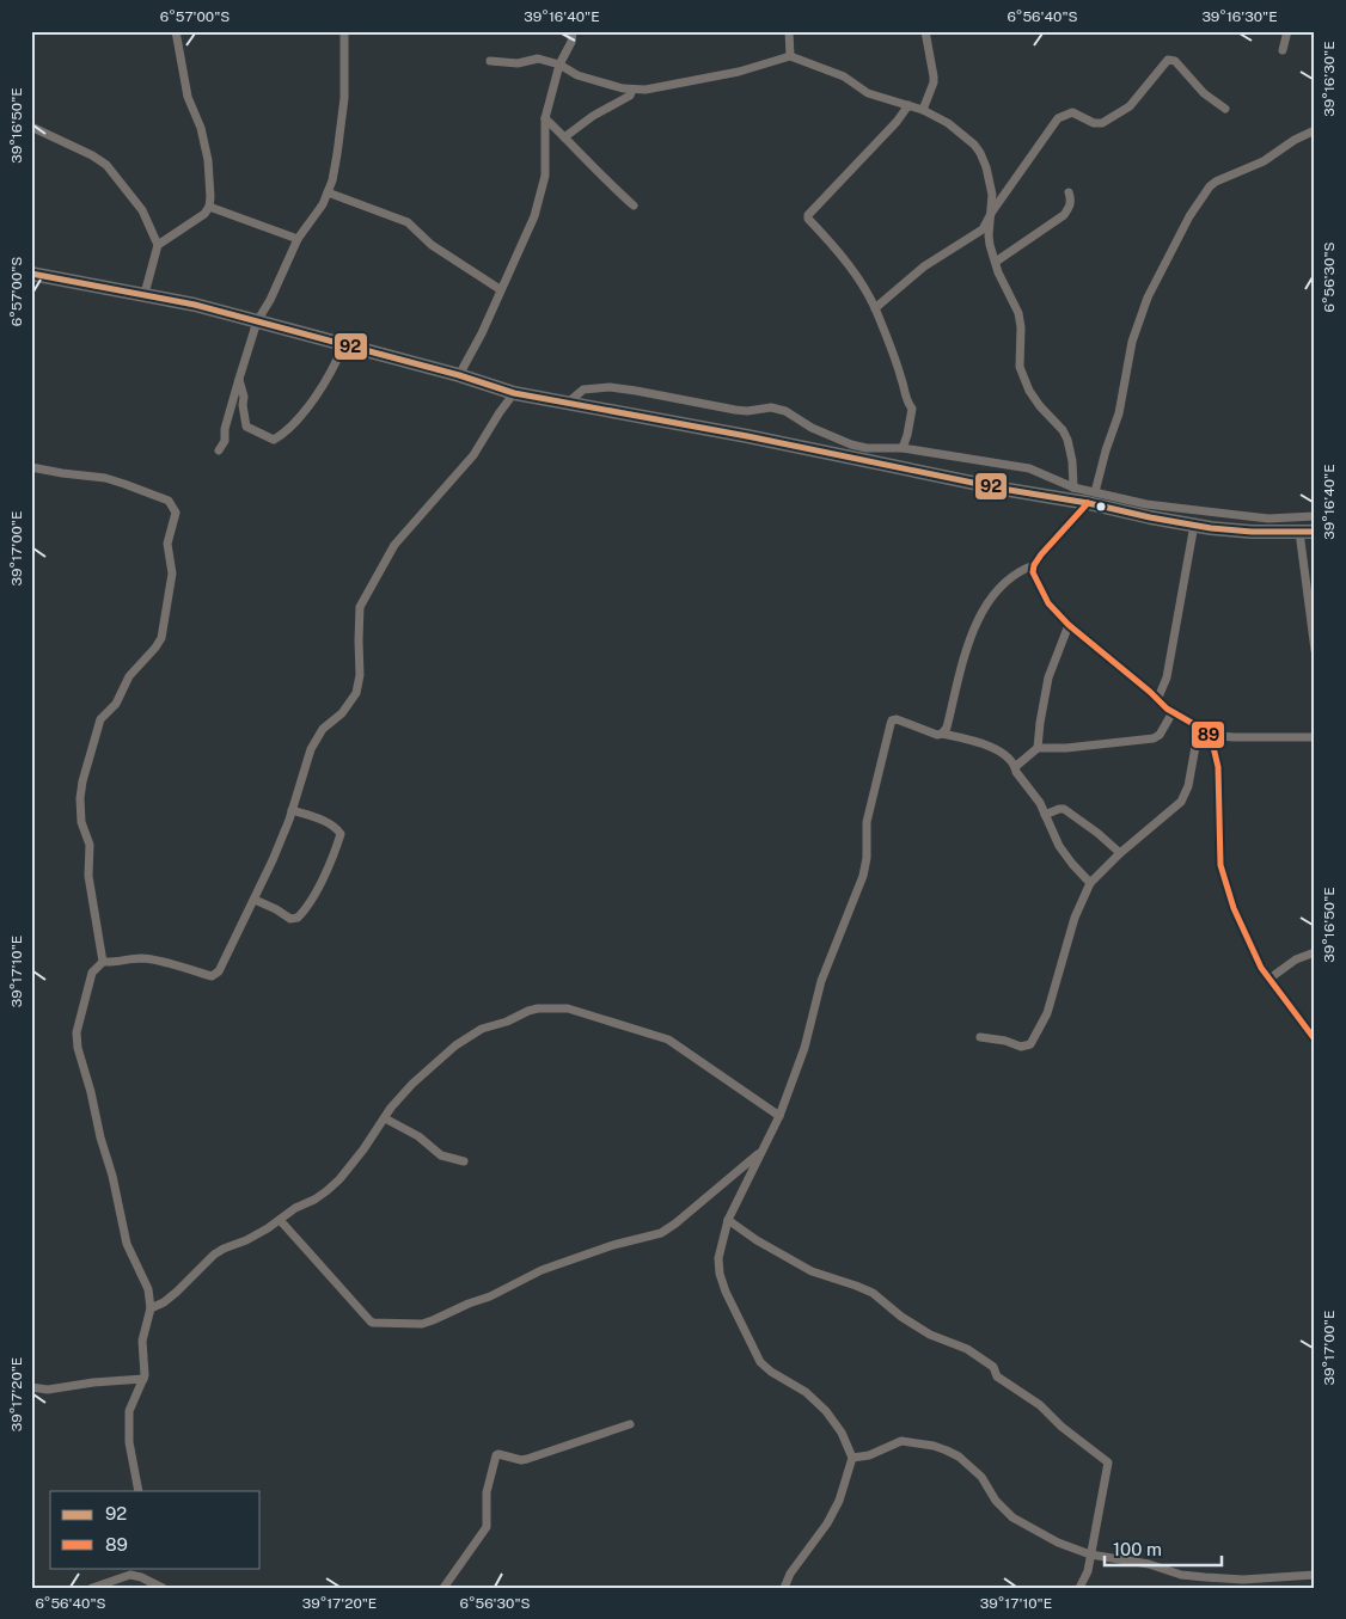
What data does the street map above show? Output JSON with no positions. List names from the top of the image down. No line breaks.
{"lines":["transit line 92","transit line 89"],"legend":["92","89"],"scale_bar":"100 m","coordinates":["6°57'00\"S","39°16'40\"E","6°56'40\"S","39°16'30\"E","39°16'50\"E","6°56'30\"S","39°17'00\"E","39°17'10\"E","39°17'20\"E"]}
